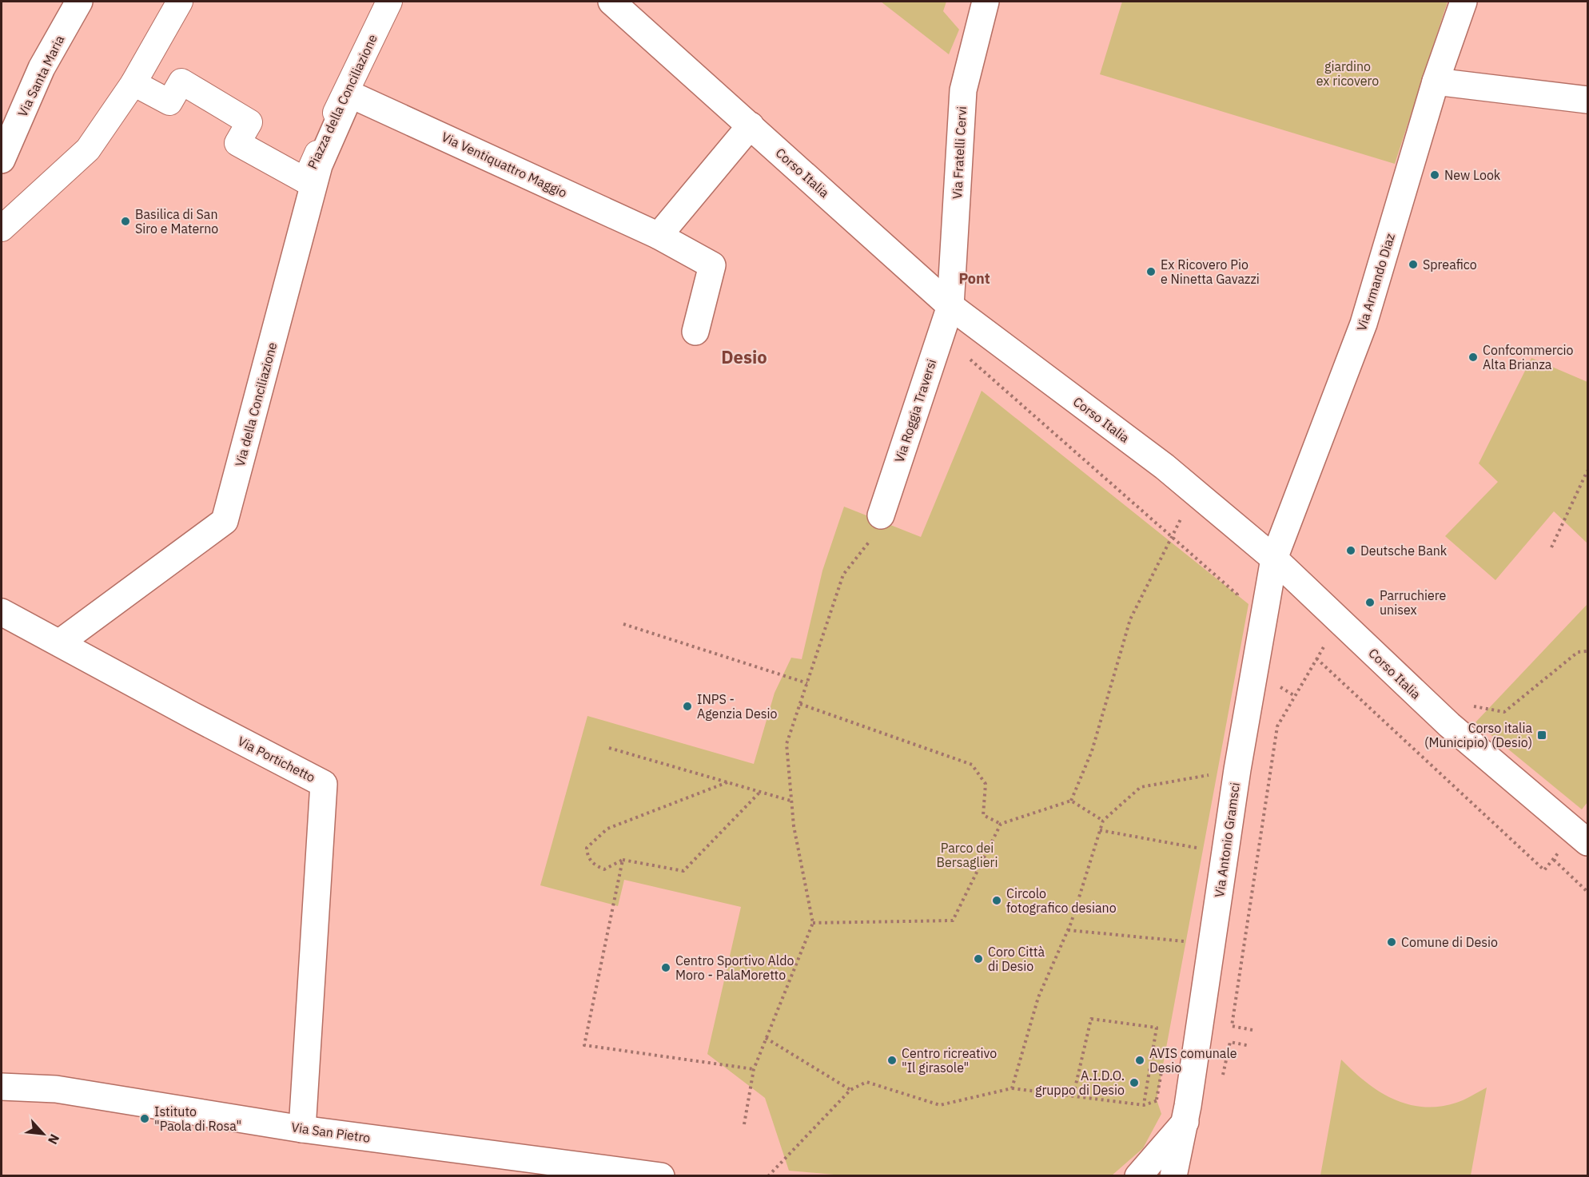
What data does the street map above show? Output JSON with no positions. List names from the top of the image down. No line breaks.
{"streets":{"street":["Via Santa Maria","Piazza della Conciliazione","Via Fratelli Cervi","Via Ventiquattro Maggio","Corso Italia","Via Armando Diaz","Via della Conciliazione","Via Roggia Traversi","Via Portichetto","Via Antonio Gramsci","Via San Pietro"]},"crossings":[["Piazza della Conciliazione","Via Ventiquattro Maggio"],["Piazza della Conciliazione","Via della Conciliazione"],["Via Fratelli Cervi","Corso Italia"],["Via Fratelli Cervi","Via Roggia Traversi"],["Via Ventiquattro Maggio","Via della Conciliazione"],["Corso Italia","Via Armando Diaz"],["Corso Italia","Via Roggia Traversi"],["Corso Italia","Via Antonio Gramsci"],["Via Armando Diaz","Via Antonio Gramsci"],["Via della Conciliazione","Via Portichetto"],["Via Portichetto","Via San Pietro"]],"districts":["Pont","Desio"],"parks":["giardino ex ricovero","Parco dei Bersaglieri"],"places":{"other":["New Look","Basilica di San Siro e Materno","Spreafico","Ex Ricovero Pio e Ninetta Gavazzi","Confcommercio Alta Brianza","Deutsche Bank","Parruchiere unisex","INPS - Agenzia Desio","Circolo fotografico desiano","Comune di Desio","Coro Città di Desio","Centro Sportivo Aldo Moro - PalaMoretto","Centro ricreativo \"Il girasole\"","AVIS comunale Desio","A.I.D.O. gruppo di Desio","Istituto \"Paola di Rosa\""],"transit":["Corso italia (Municipio) (Desio)"]},"north":"bottom right"}
